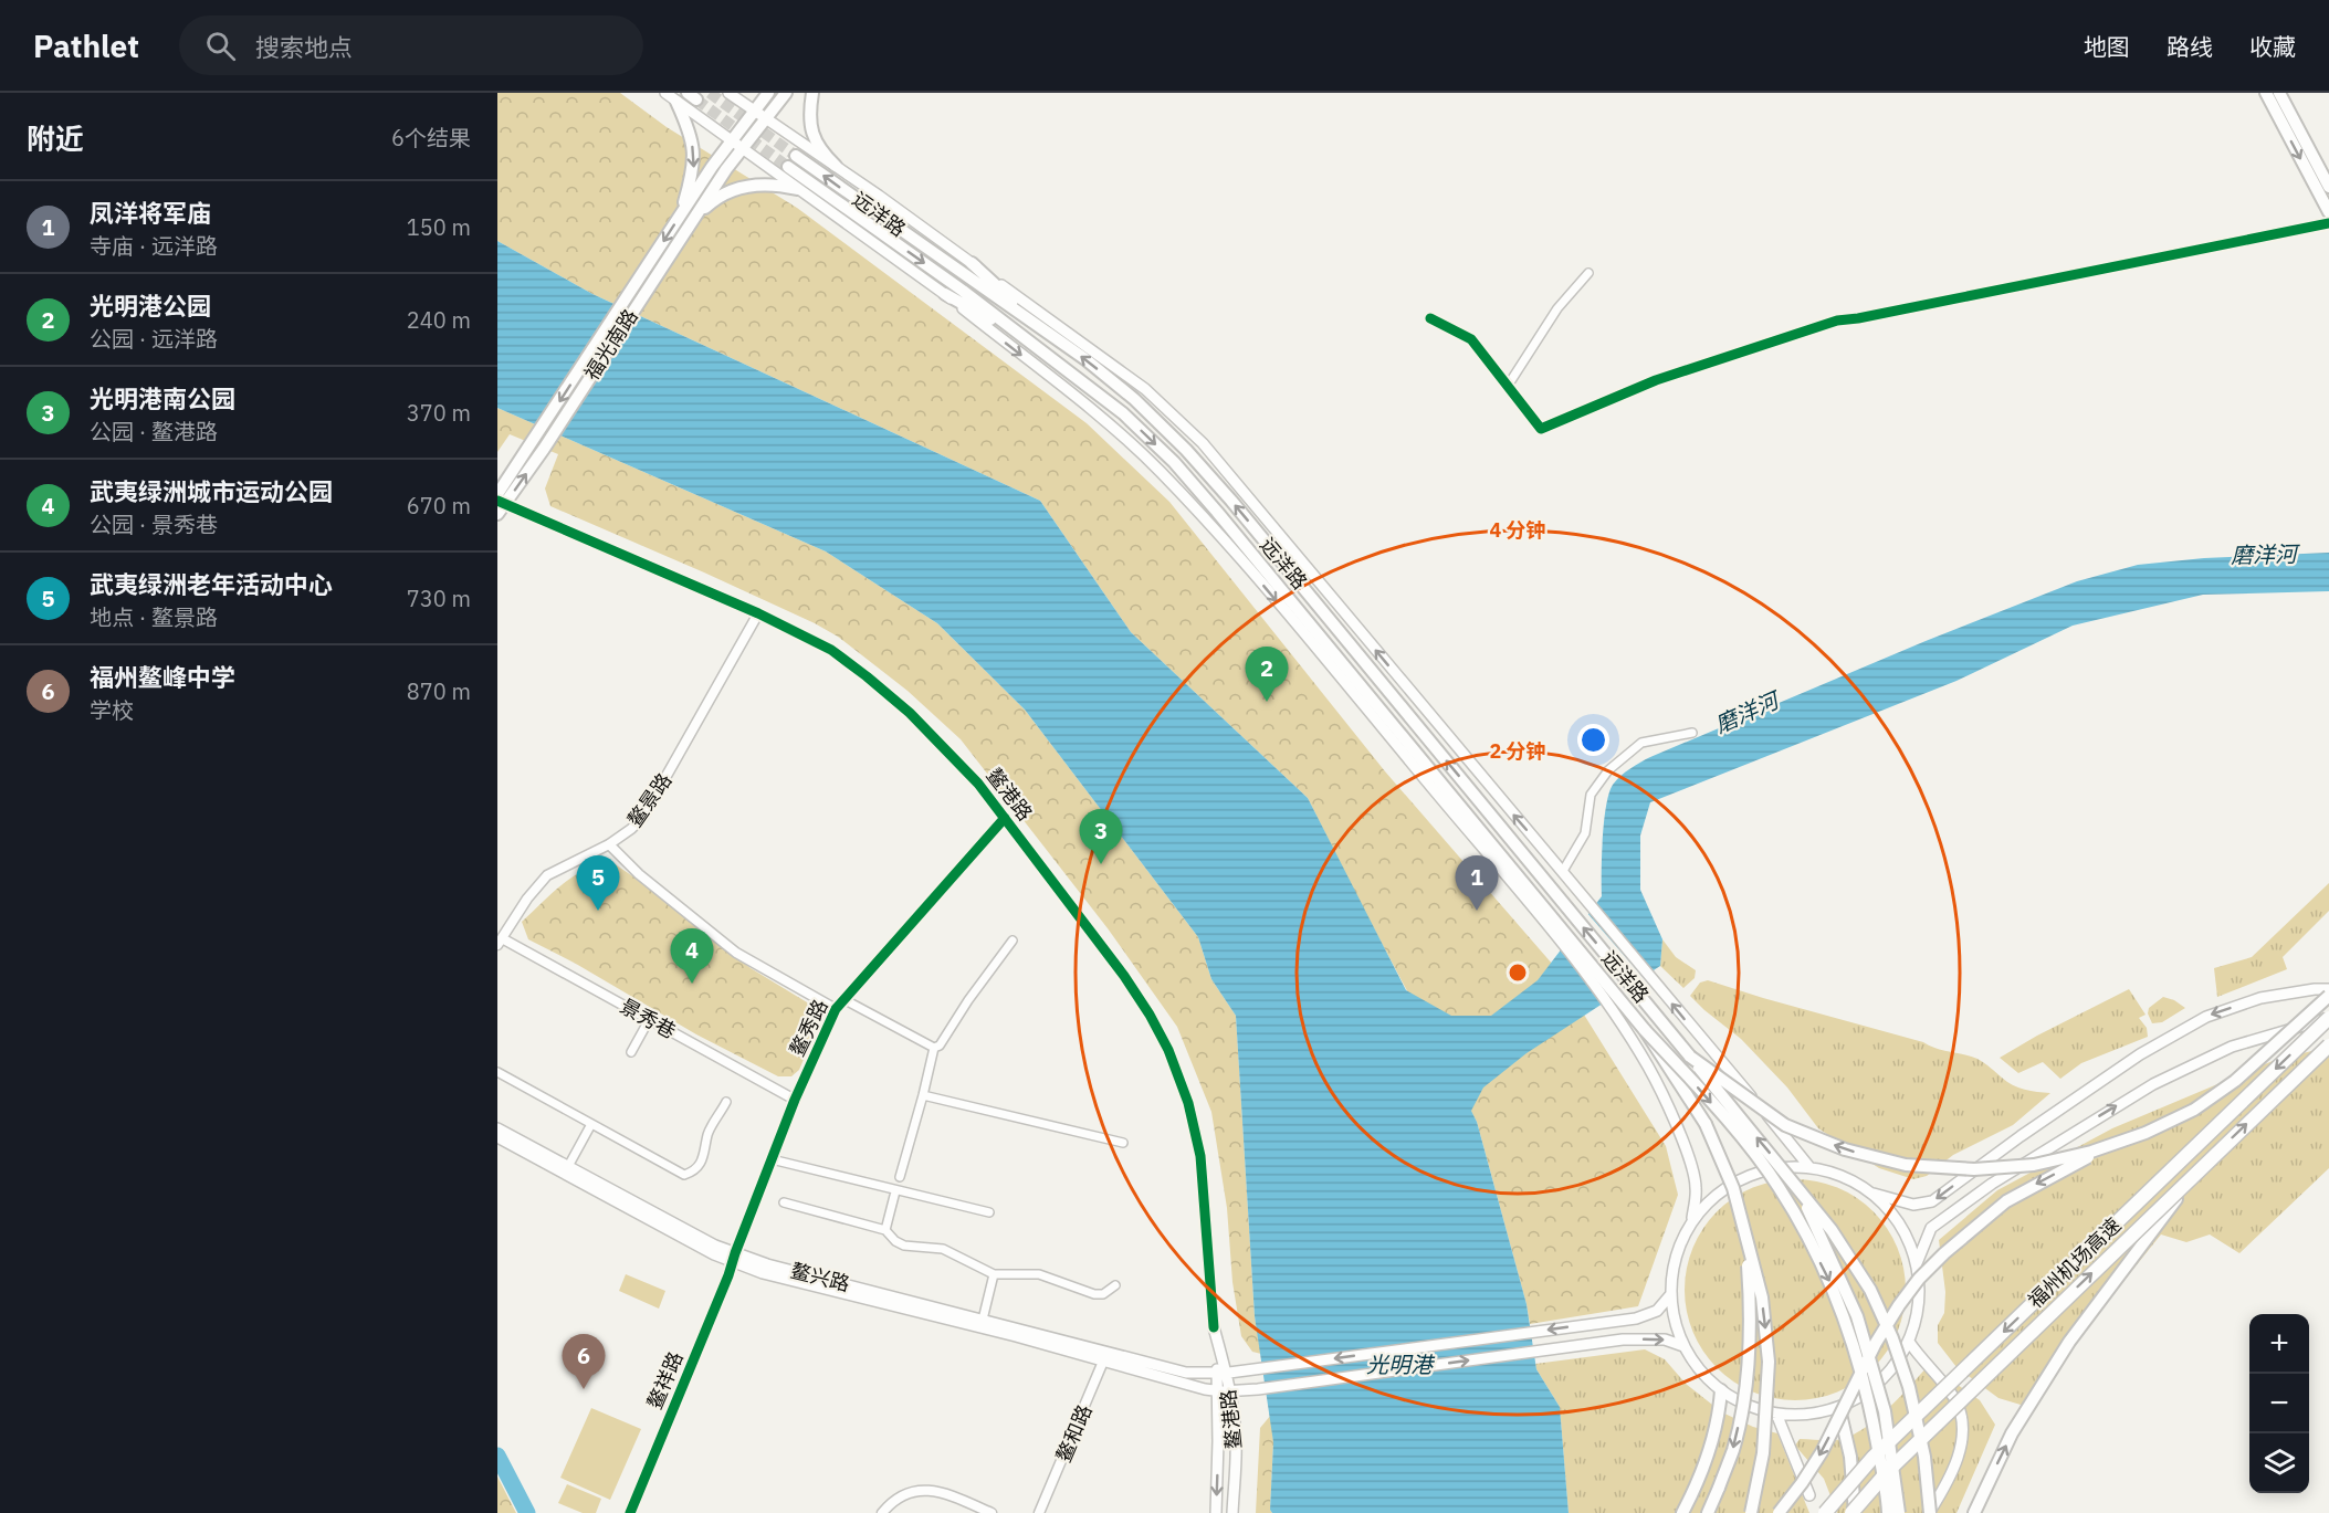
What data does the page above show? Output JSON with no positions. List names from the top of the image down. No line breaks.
{"streets":{"highway":["福州机场高速"],"main road":["远洋路","福光南路","鳌港路","鳌兴路"],"street":["鳌景路","景秀巷","鳌秀路","鳌祥路","鳌和路"]},"crossings":[["福光南路","鳌港路"],["鳌港路","鳌景路"],["鳌港路","鳌秀路"],["鳌景路","景秀巷"],["景秀巷","鳌秀路"],["鳌秀路","鳌兴路"],["鳌秀路","鳌祥路"],["鳌兴路","鳌祥路"],["鳌兴路","鳌和路"]],"water":["磨洋河","光明港"],"page":{"header":"Pathlet","search":"搜索地点","nav":["地图","路线","收藏"],"heading":["附近","6个结果"],"list":[{"mark":"1","name":"凤洋将军庙","note":"寺庙 · 远洋路","value":"150 m"},{"mark":"2","name":"光明港公园","note":"公园 · 远洋路","value":"240 m"},{"mark":"3","name":"光明港南公园","note":"公园 · 鳌港路","value":"370 m"},{"mark":"4","name":"武夷绿洲城市运动公园","note":"公园 · 景秀巷","value":"670 m"},{"mark":"5","name":"武夷绿洲老年活动中心","note":"地点 · 鳌景路","value":"730 m"},{"mark":"6","name":"福州鳌峰中学","note":"学校","value":"870 m"}],"pins":["2","3","1","5","4","6"],"map_buttons":["+","−"]},"rings":["4 分钟","2 分钟"]}
